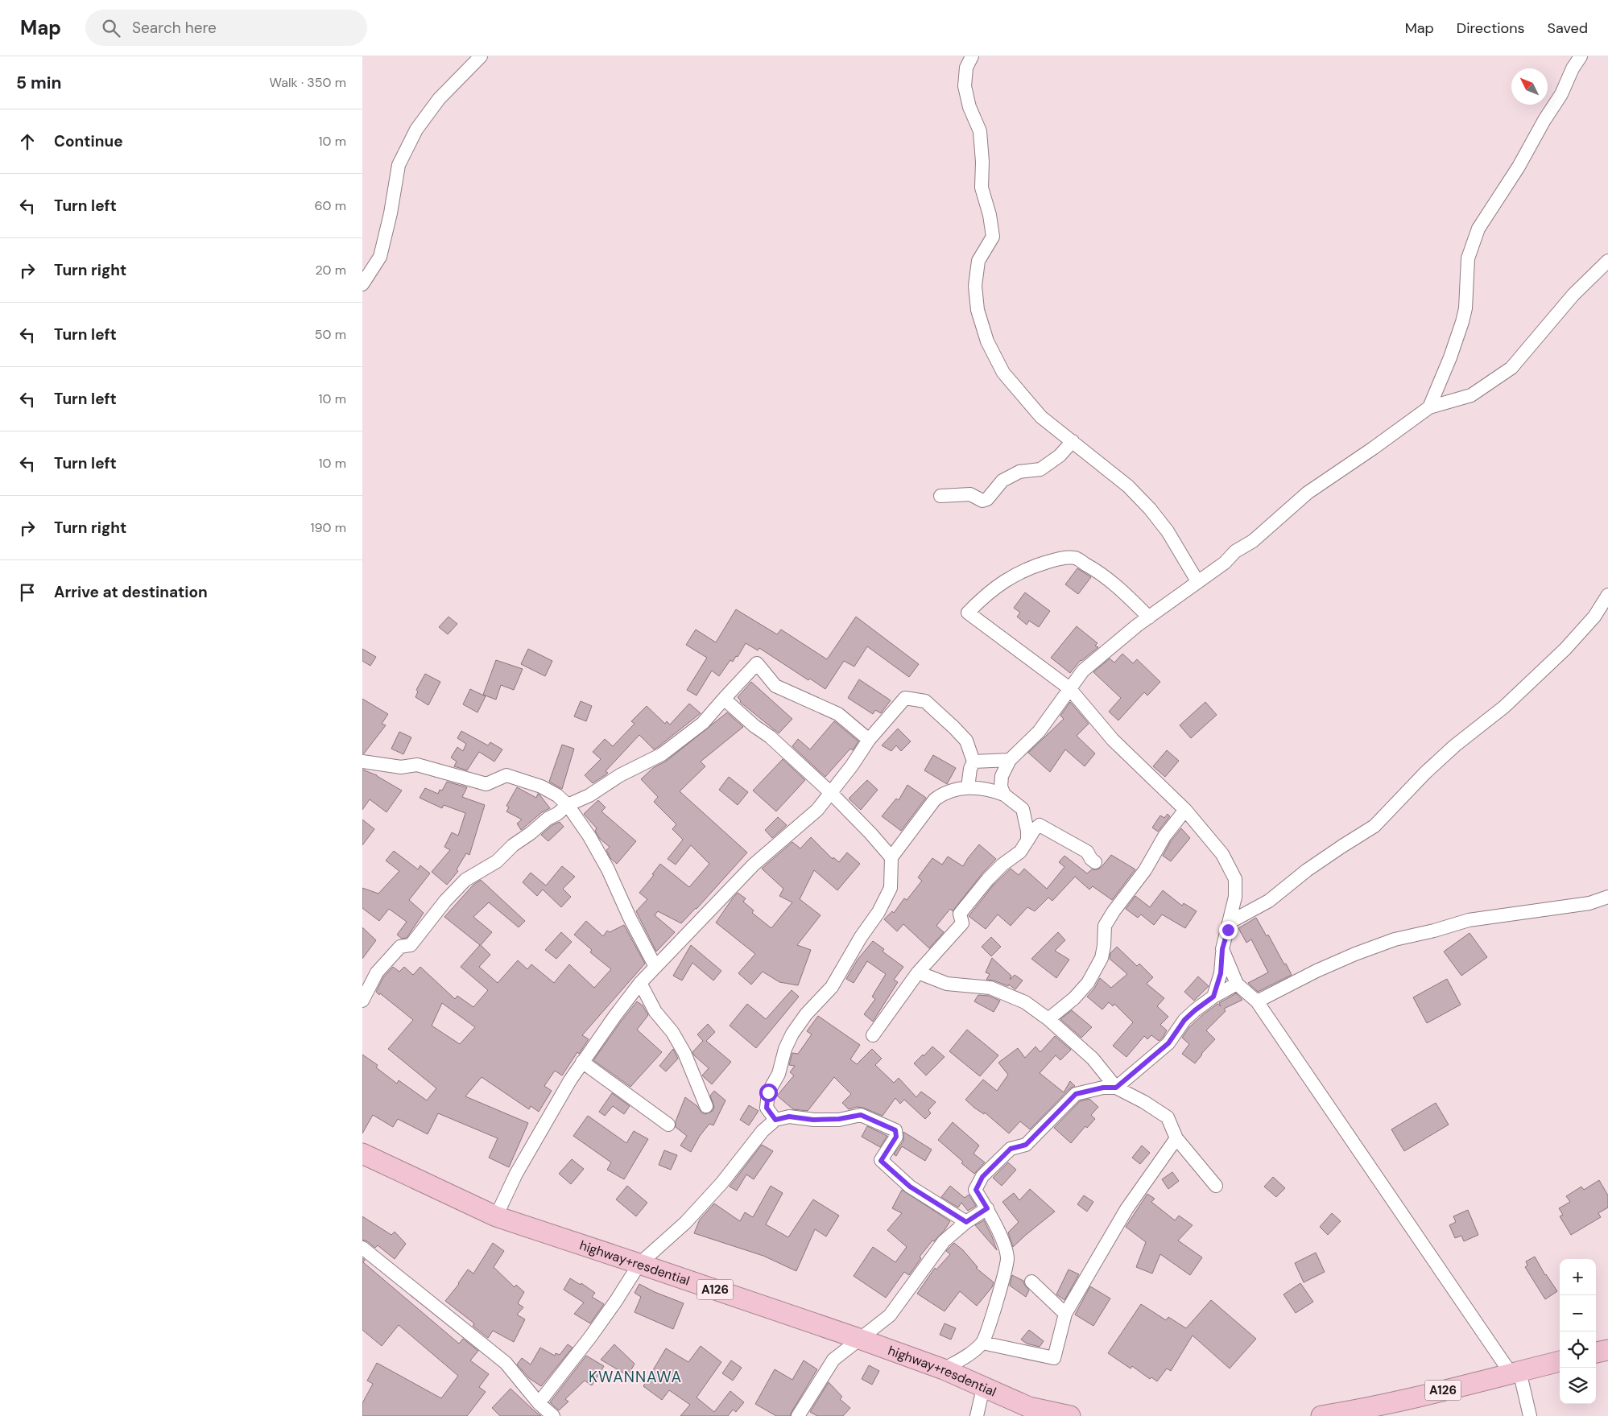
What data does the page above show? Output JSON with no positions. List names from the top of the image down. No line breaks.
{"streets":{"highway":["highway+resdential","A126"]},"districts":["KWANNAWA"],"north":"top left","page":{"header":"Map","search":"Search here","nav":["Map","Directions","Saved"],"heading":["5 min","Walk · 350 m"],"list":[["Continue","10 m"],["Turn left","60 m"],["Turn right","20 m"],["Turn left","50 m"],["Turn left","10 m"],["Turn left","10 m"],["Turn right","190 m"],"Arrive at destination"],"map_buttons":["+","−"]}}
